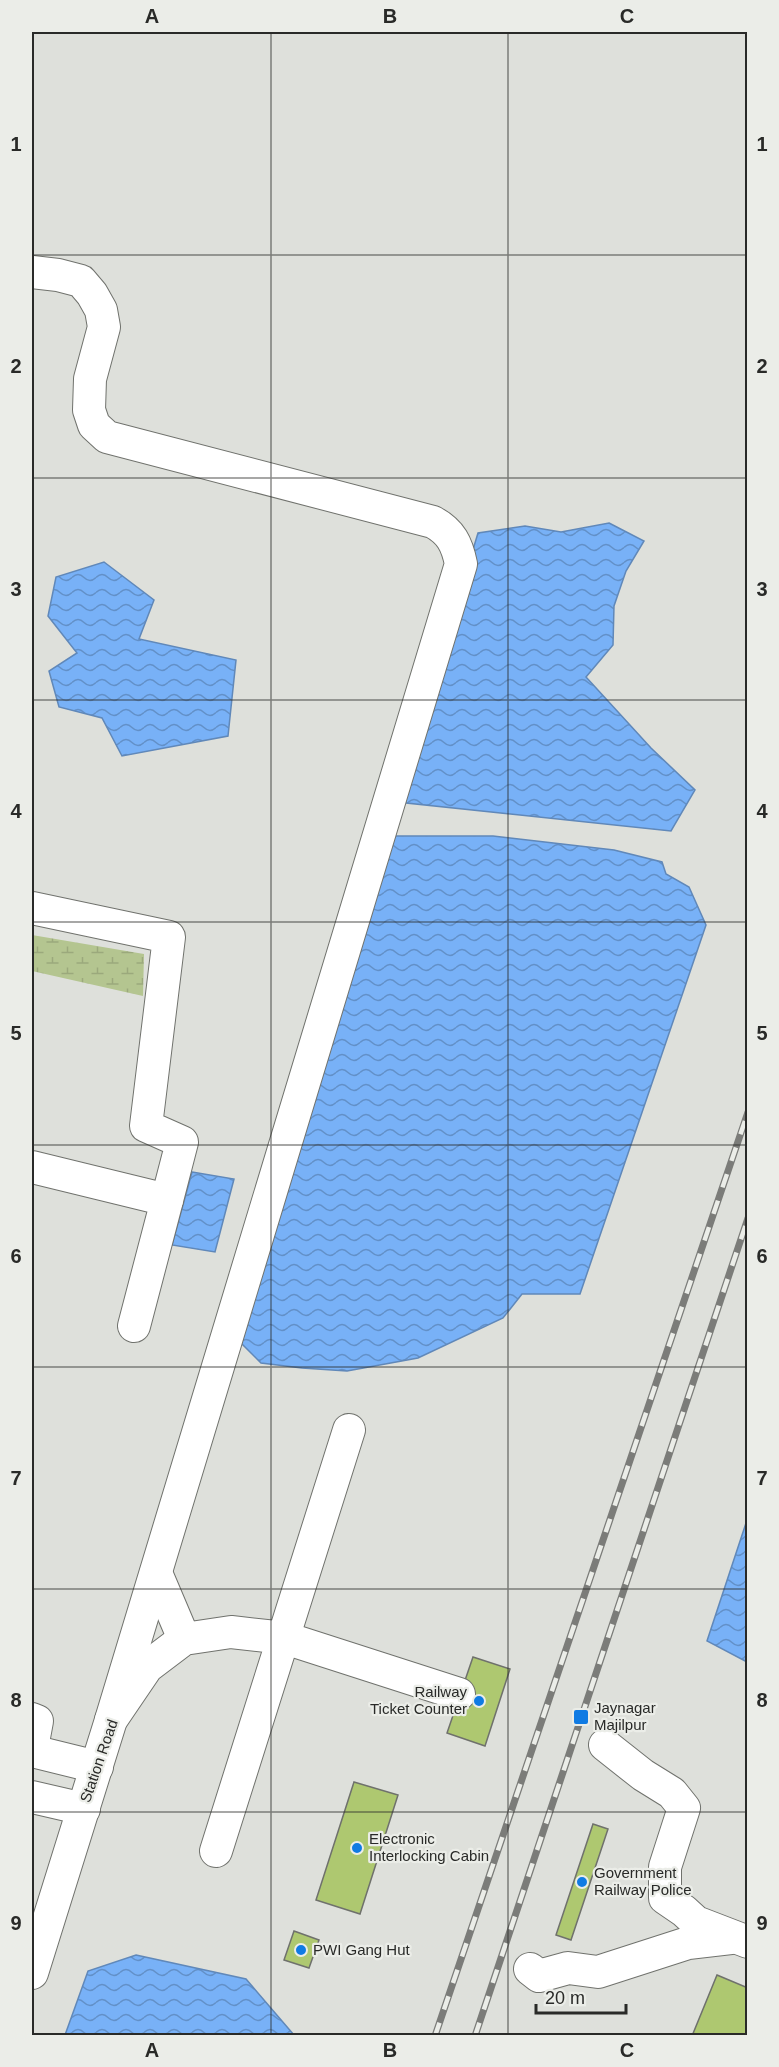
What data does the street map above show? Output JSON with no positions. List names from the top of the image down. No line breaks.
{"streets":{"street":["Station Road"]},"places":{"other":["Railway Ticket Counter","Electronic Interlocking Cabin","Government Railway Police","PWI Gang Hut"],"transit":["Jaynagar Majilpur"]},"scale_bar":"20 m","grid":{"columns":["A","B","C"],"rows":["1","2","3","4","5","6","7","8","9"]}}
